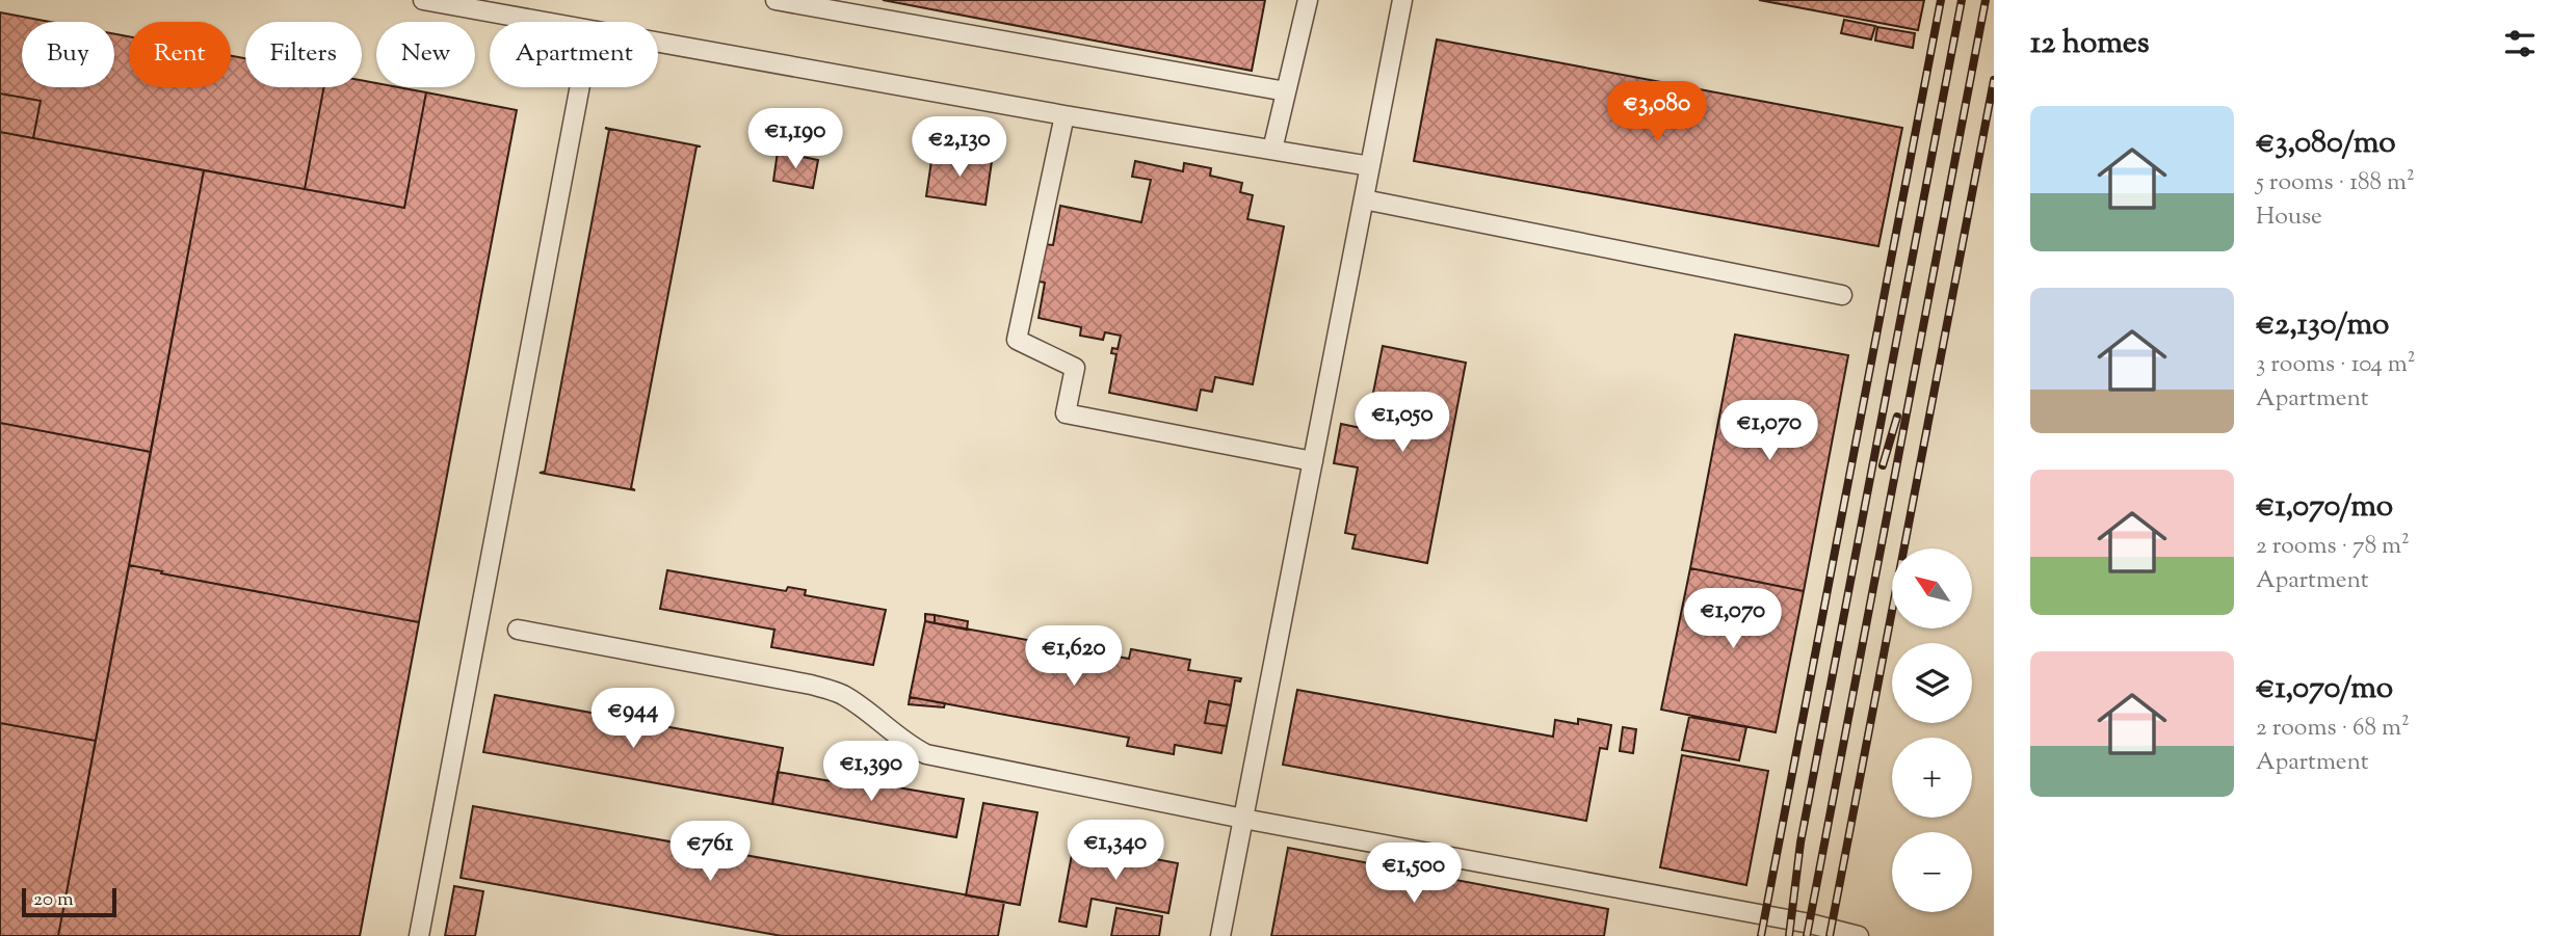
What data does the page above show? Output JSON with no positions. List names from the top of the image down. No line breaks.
{"scale_bar":"20 m","north":"top left","page":{"heading":"12 homes","chip":["Buy","Rent","Filters","New","Apartment"],"price":["€3,080","€1,190","€2,130","€1,050","€1,070","€1,070","€1,620","€944","€1,390","€1,340","€761","€1,500"],"list":[{"name":"€3,080/mo","note":"5 rooms · 188 m² · House"},{"name":"€2,130/mo","note":"3 rooms · 104 m² · Apartment"},{"name":"€1,070/mo","note":"2 rooms · 78 m² · Apartment"},{"name":"€1,070/mo","note":"2 rooms · 68 m² · Apartment"}],"map_buttons":["+","−"],"scale":"20 m"}}
